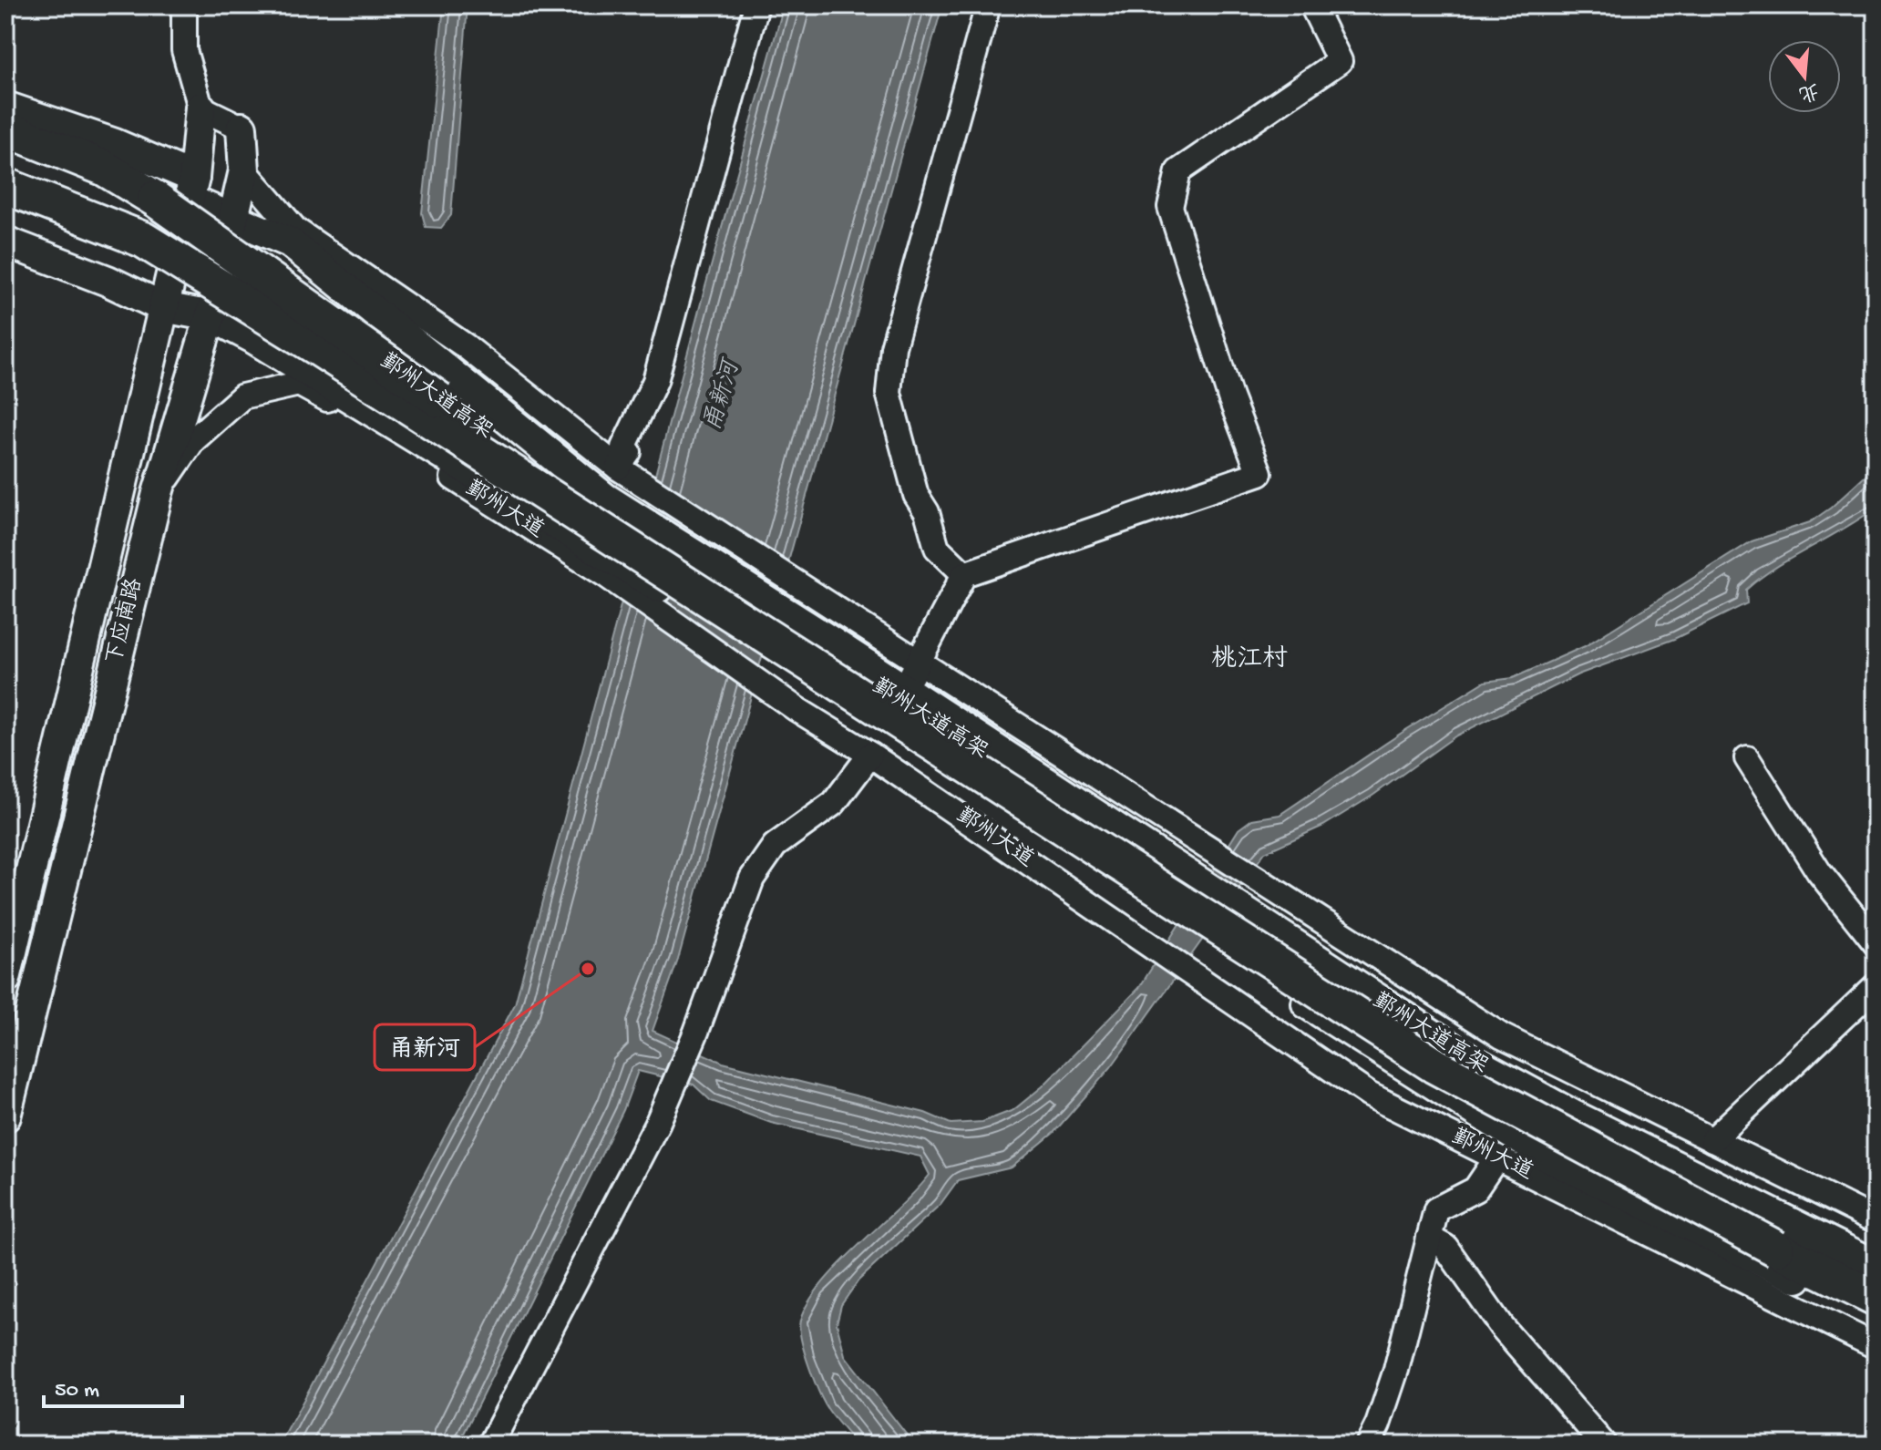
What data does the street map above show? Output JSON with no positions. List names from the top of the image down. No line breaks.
{"streets":{"highway":["鄞州大道高架"],"main road":["鄞州大道","下应南路"]},"crossings":[["鄞州大道","下应南路"]],"districts":["桃江村"],"water":["甬新河"],"places":["甬新河"],"scale_bar":"50 m","north":"bottom"}
